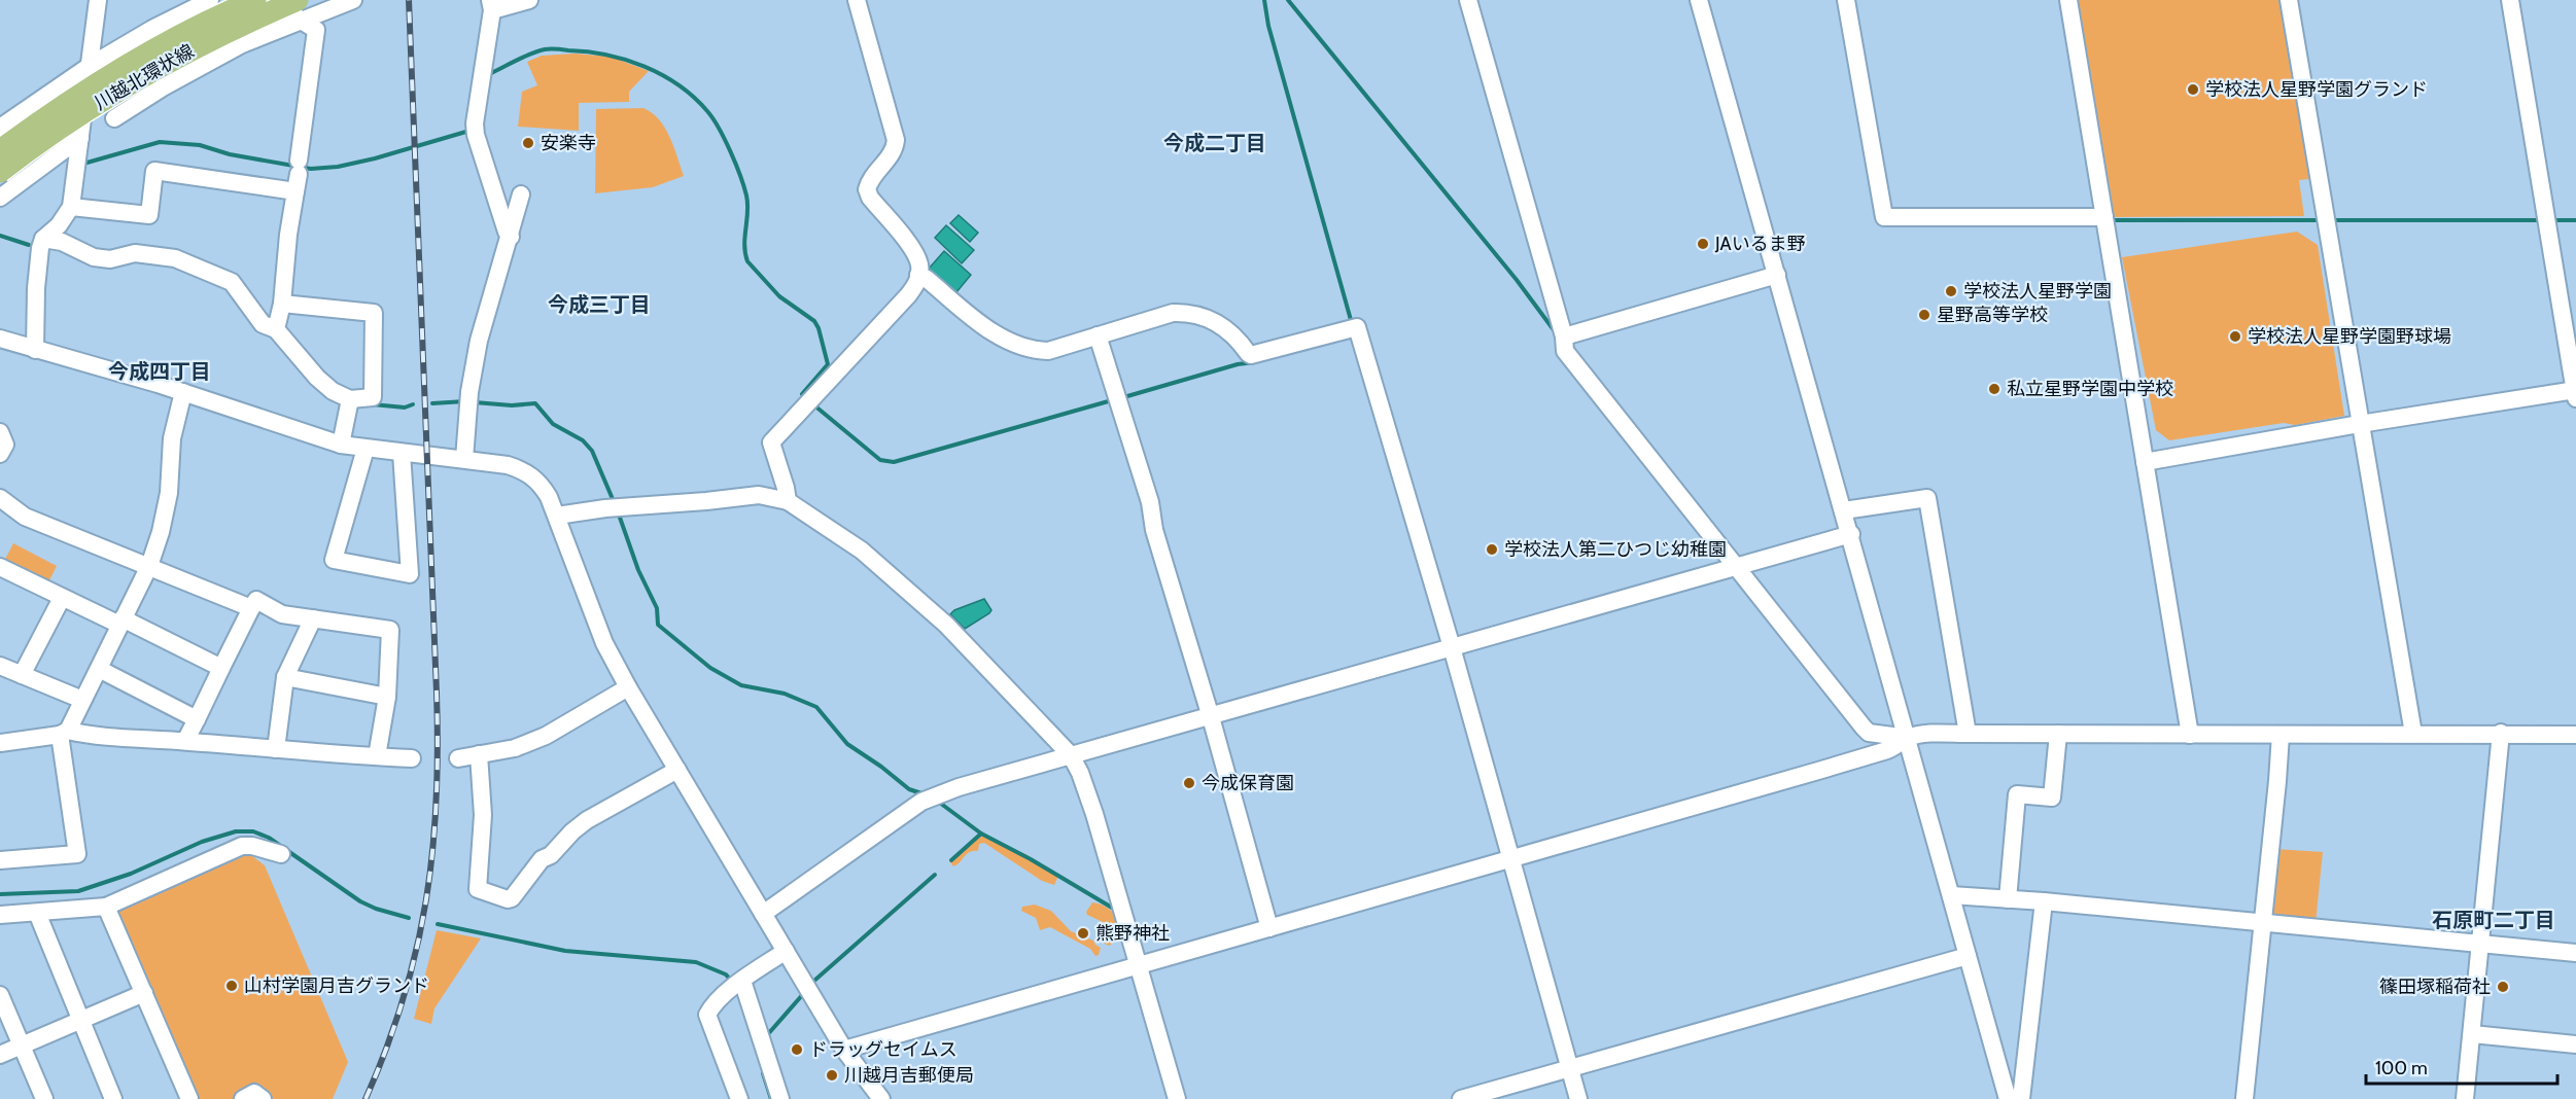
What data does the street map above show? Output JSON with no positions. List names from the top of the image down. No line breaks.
{"streets":{"main road":["川越北環状線"]},"districts":["今成二丁目","今成三丁目","今成四丁目","石原町二丁目"],"places":["学校法人星野学園グランド","安楽寺","JAいるま野","学校法人星野学園","星野高等学校","学校法人星野学園野球場","私立星野学園中学校","学校法人第二ひつじ幼稚園","今成保育園","熊野神社","山村学園月吉グランド","篠田塚稲荷社","ドラッグセイムス","川越月吉郵便局"],"scale_bar":"100 m"}
